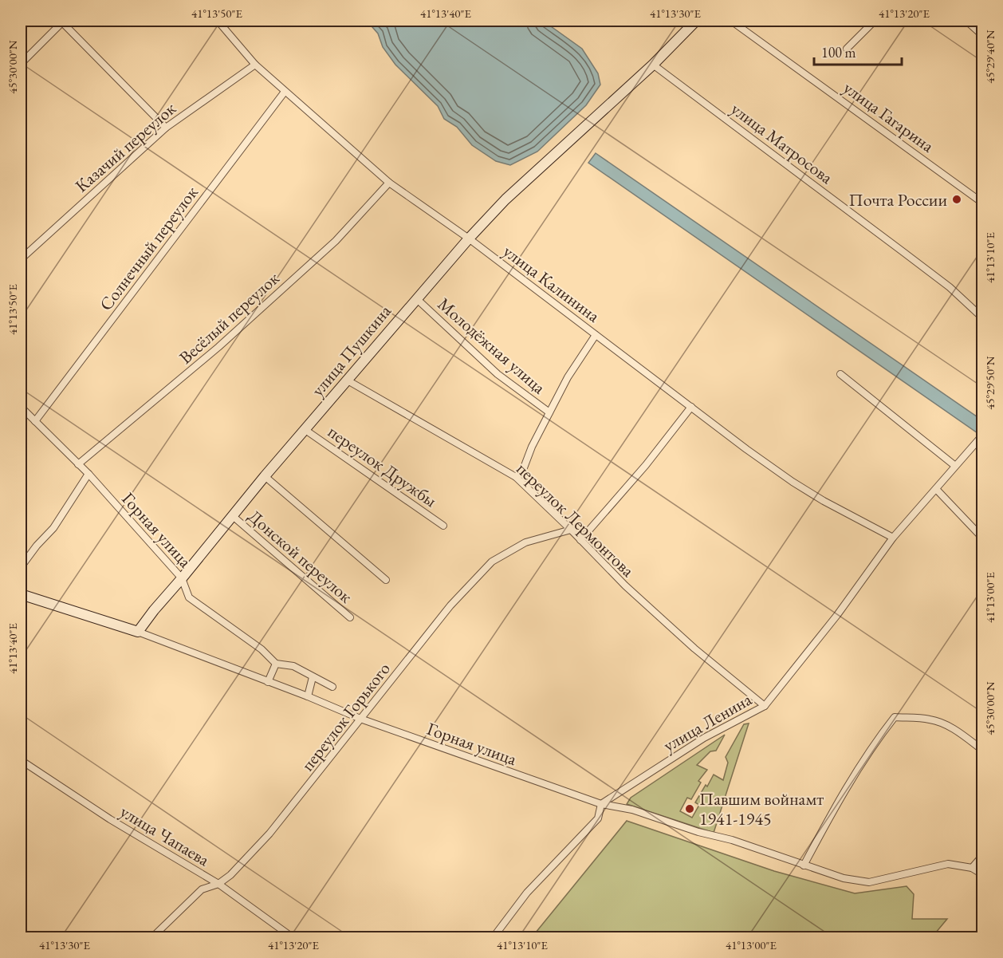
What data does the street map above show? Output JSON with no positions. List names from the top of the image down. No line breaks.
{"streets":{"main road":["улица Пушкина"],"street":["улица Гагарина","улица Матросова","Казачий переулок","Солнечный переулок","улица Калинина","Весёлый переулок","Молодёжная улица","переулок Дружбы","переулок Лермонтова","Горная улица","Донской переулок","переулок Горького","улица Ленина","улица Чапаева"]},"crossings":[["улица Матросова","улица Пушкина"],["Казачий переулок","улица Калинина"],["Солнечный переулок","улица Калинина"],["Солнечный переулок","Горная улица"],["улица Калинина","Весёлый переулок"],["улица Калинина","улица Пушкина"],["улица Калинина","улица Ленина"],["Весёлый переулок","Горная улица"],["Молодёжная улица","улица Пушкина"],["улица Пушкина","переулок Дружбы"],["улица Пушкина","переулок Лермонтова"],["улица Пушкина","Горная улица"],["улица Пушкина","Донской переулок"],["переулок Лермонтова","переулок Горького"],["переулок Лермонтова","улица Ленина"],["Горная улица","переулок Горького"],["Горная улица","улица Ленина"],["переулок Горького","улица Чапаева"]],"places":["Почта России","Павшим войнамт 1941-1945"],"scale_bar":"100 m","coordinates":["41°13'50\"E","41°13'40\"E","41°13'30\"E","41°13'20\"E","45°29'40\"N","45°30'00\"N","41°13'10\"E","45°29'50\"N","41°13'00\"E"]}
